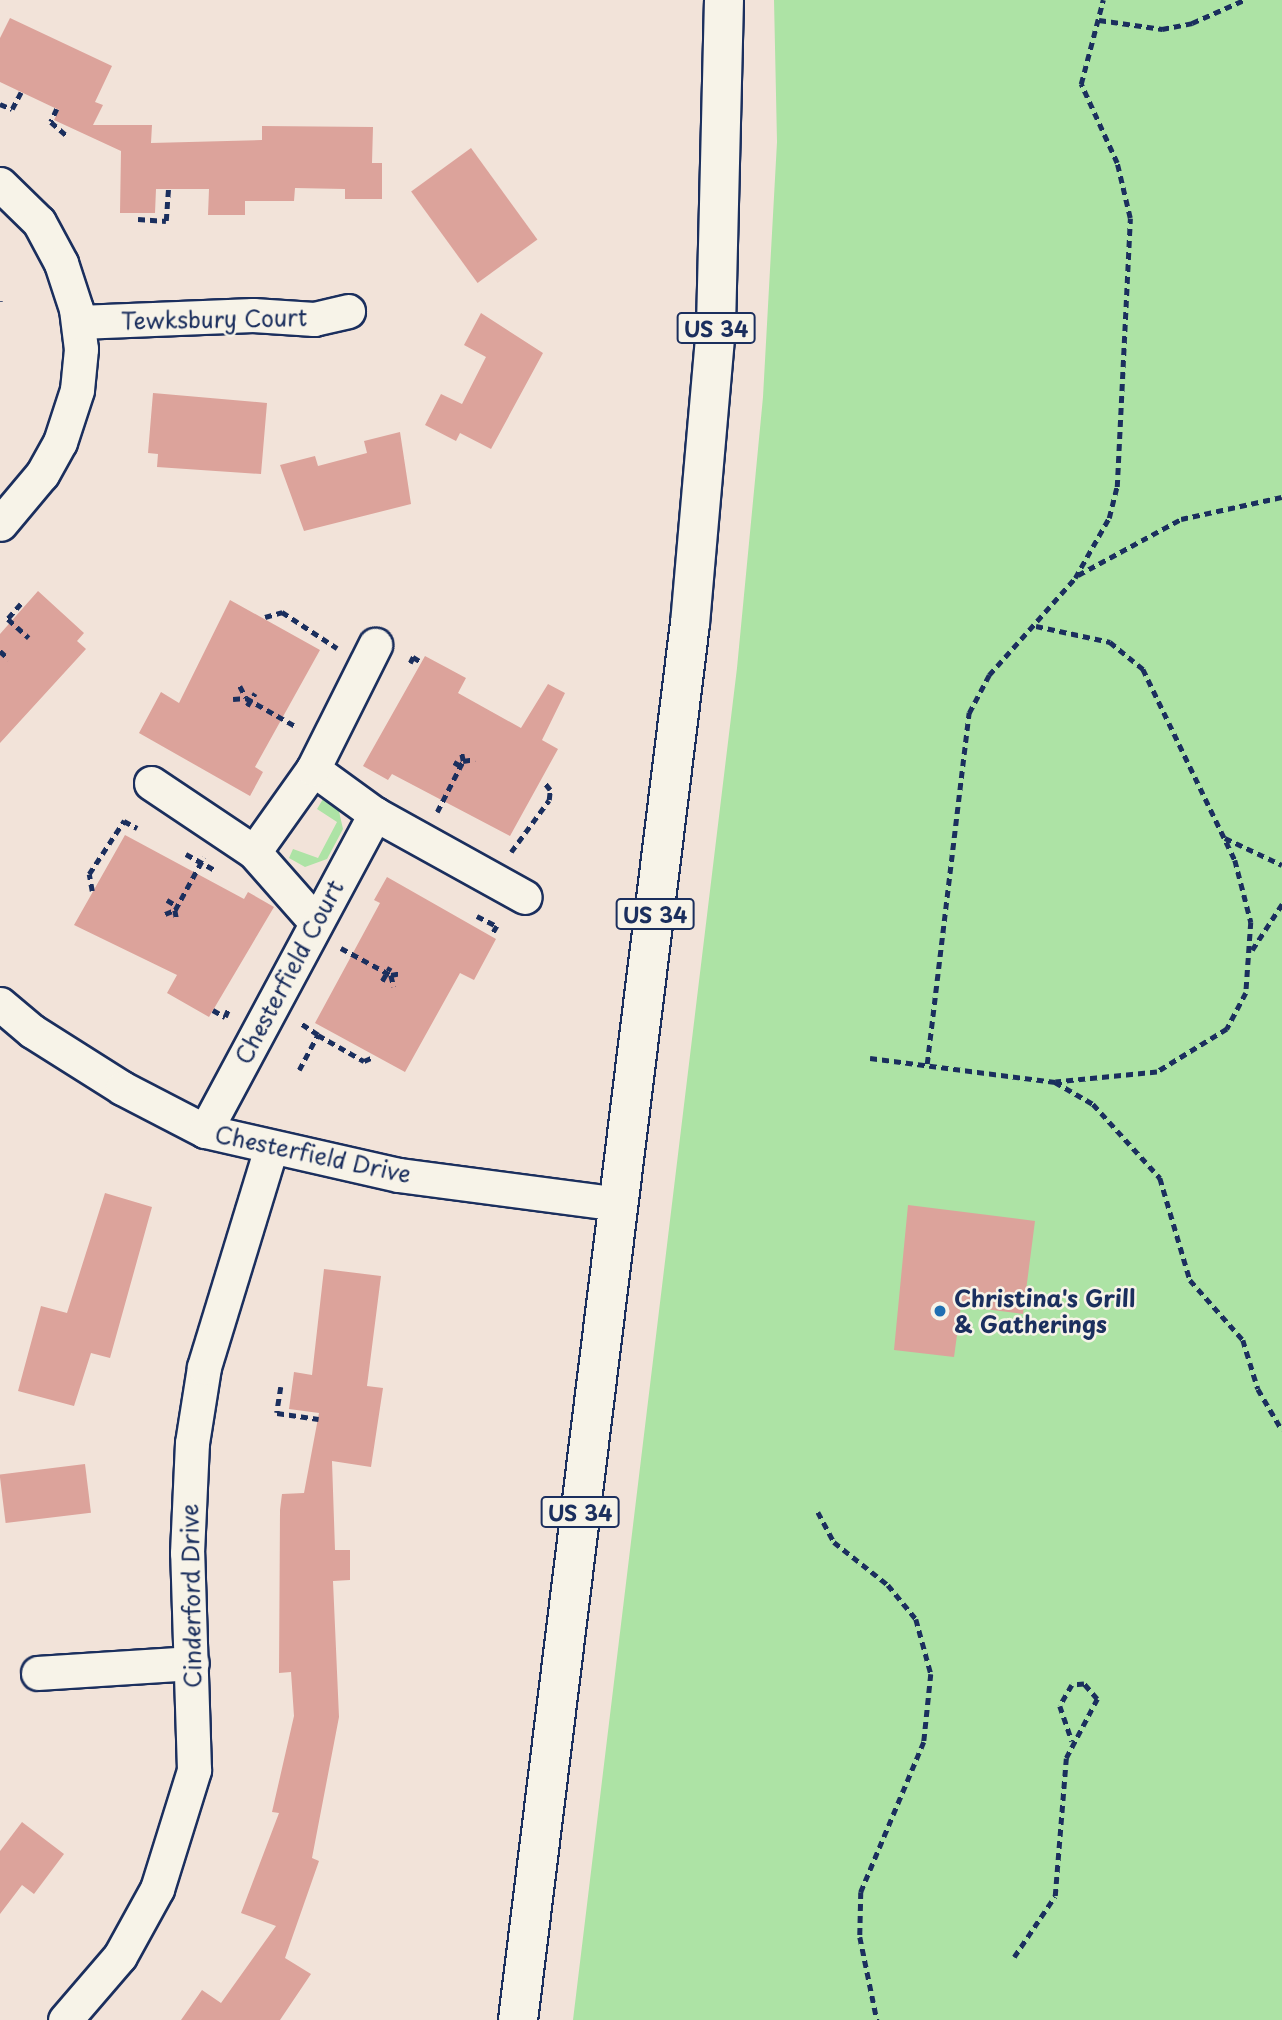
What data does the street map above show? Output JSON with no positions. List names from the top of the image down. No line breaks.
{"streets":{"main road":["US 34"],"street":["Tewksbury Court","Chesterfield Court","Chesterfield Drive","Cinderford Drive"]},"crossings":[["US 34","Chesterfield Drive"],["Chesterfield Court","Chesterfield Drive"],["Chesterfield Drive","Cinderford Drive"]],"places":["Christina's Grill & Gatherings"]}
